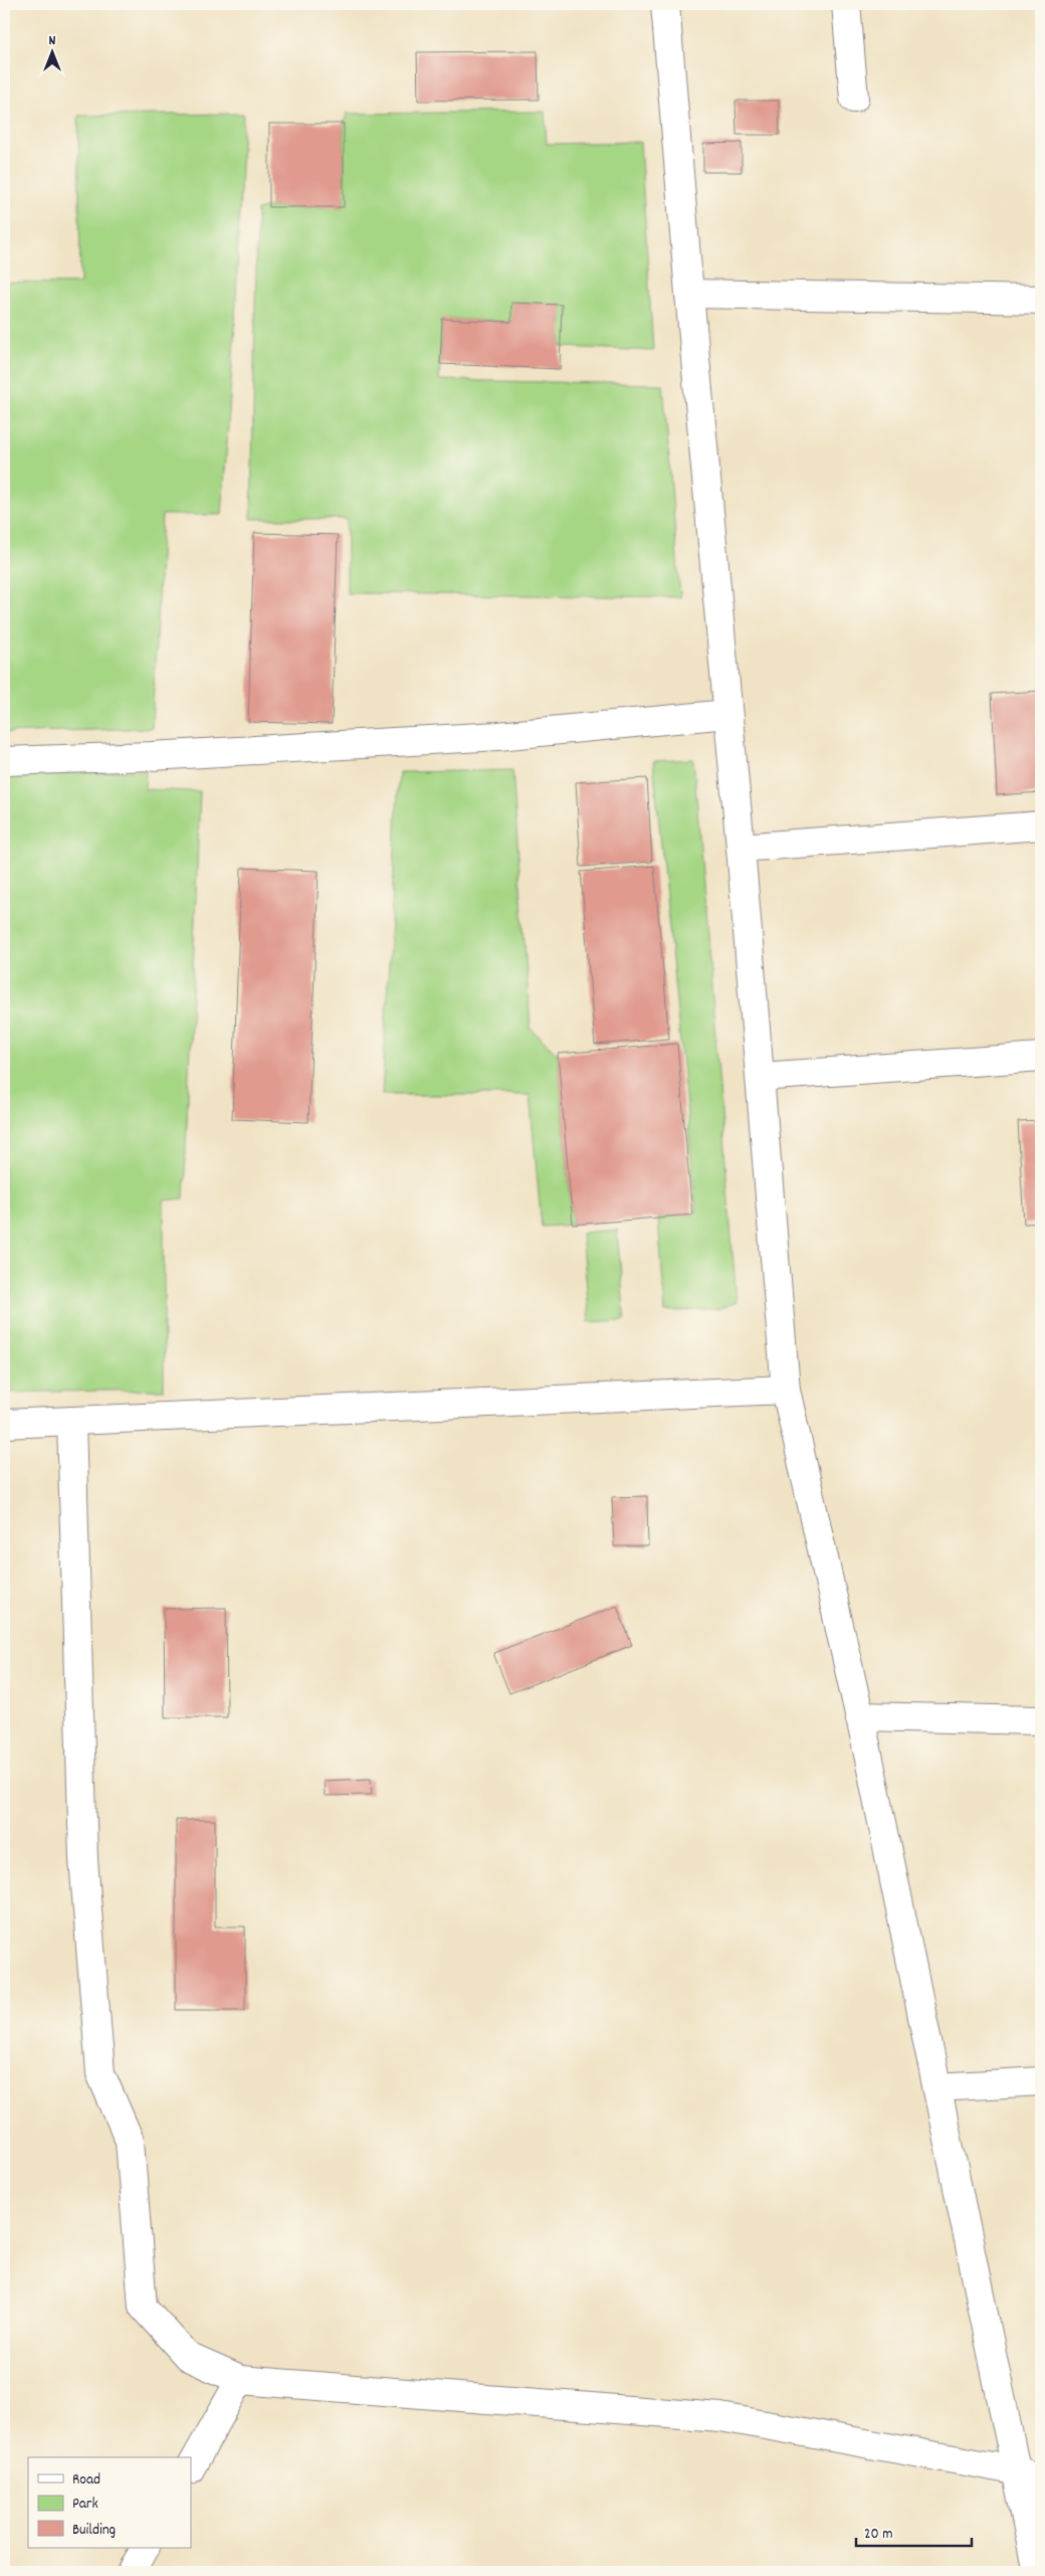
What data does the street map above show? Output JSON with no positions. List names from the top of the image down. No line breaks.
{"legend":["Road","Park","Building"],"scale_bar":"20 m","north":"top"}
